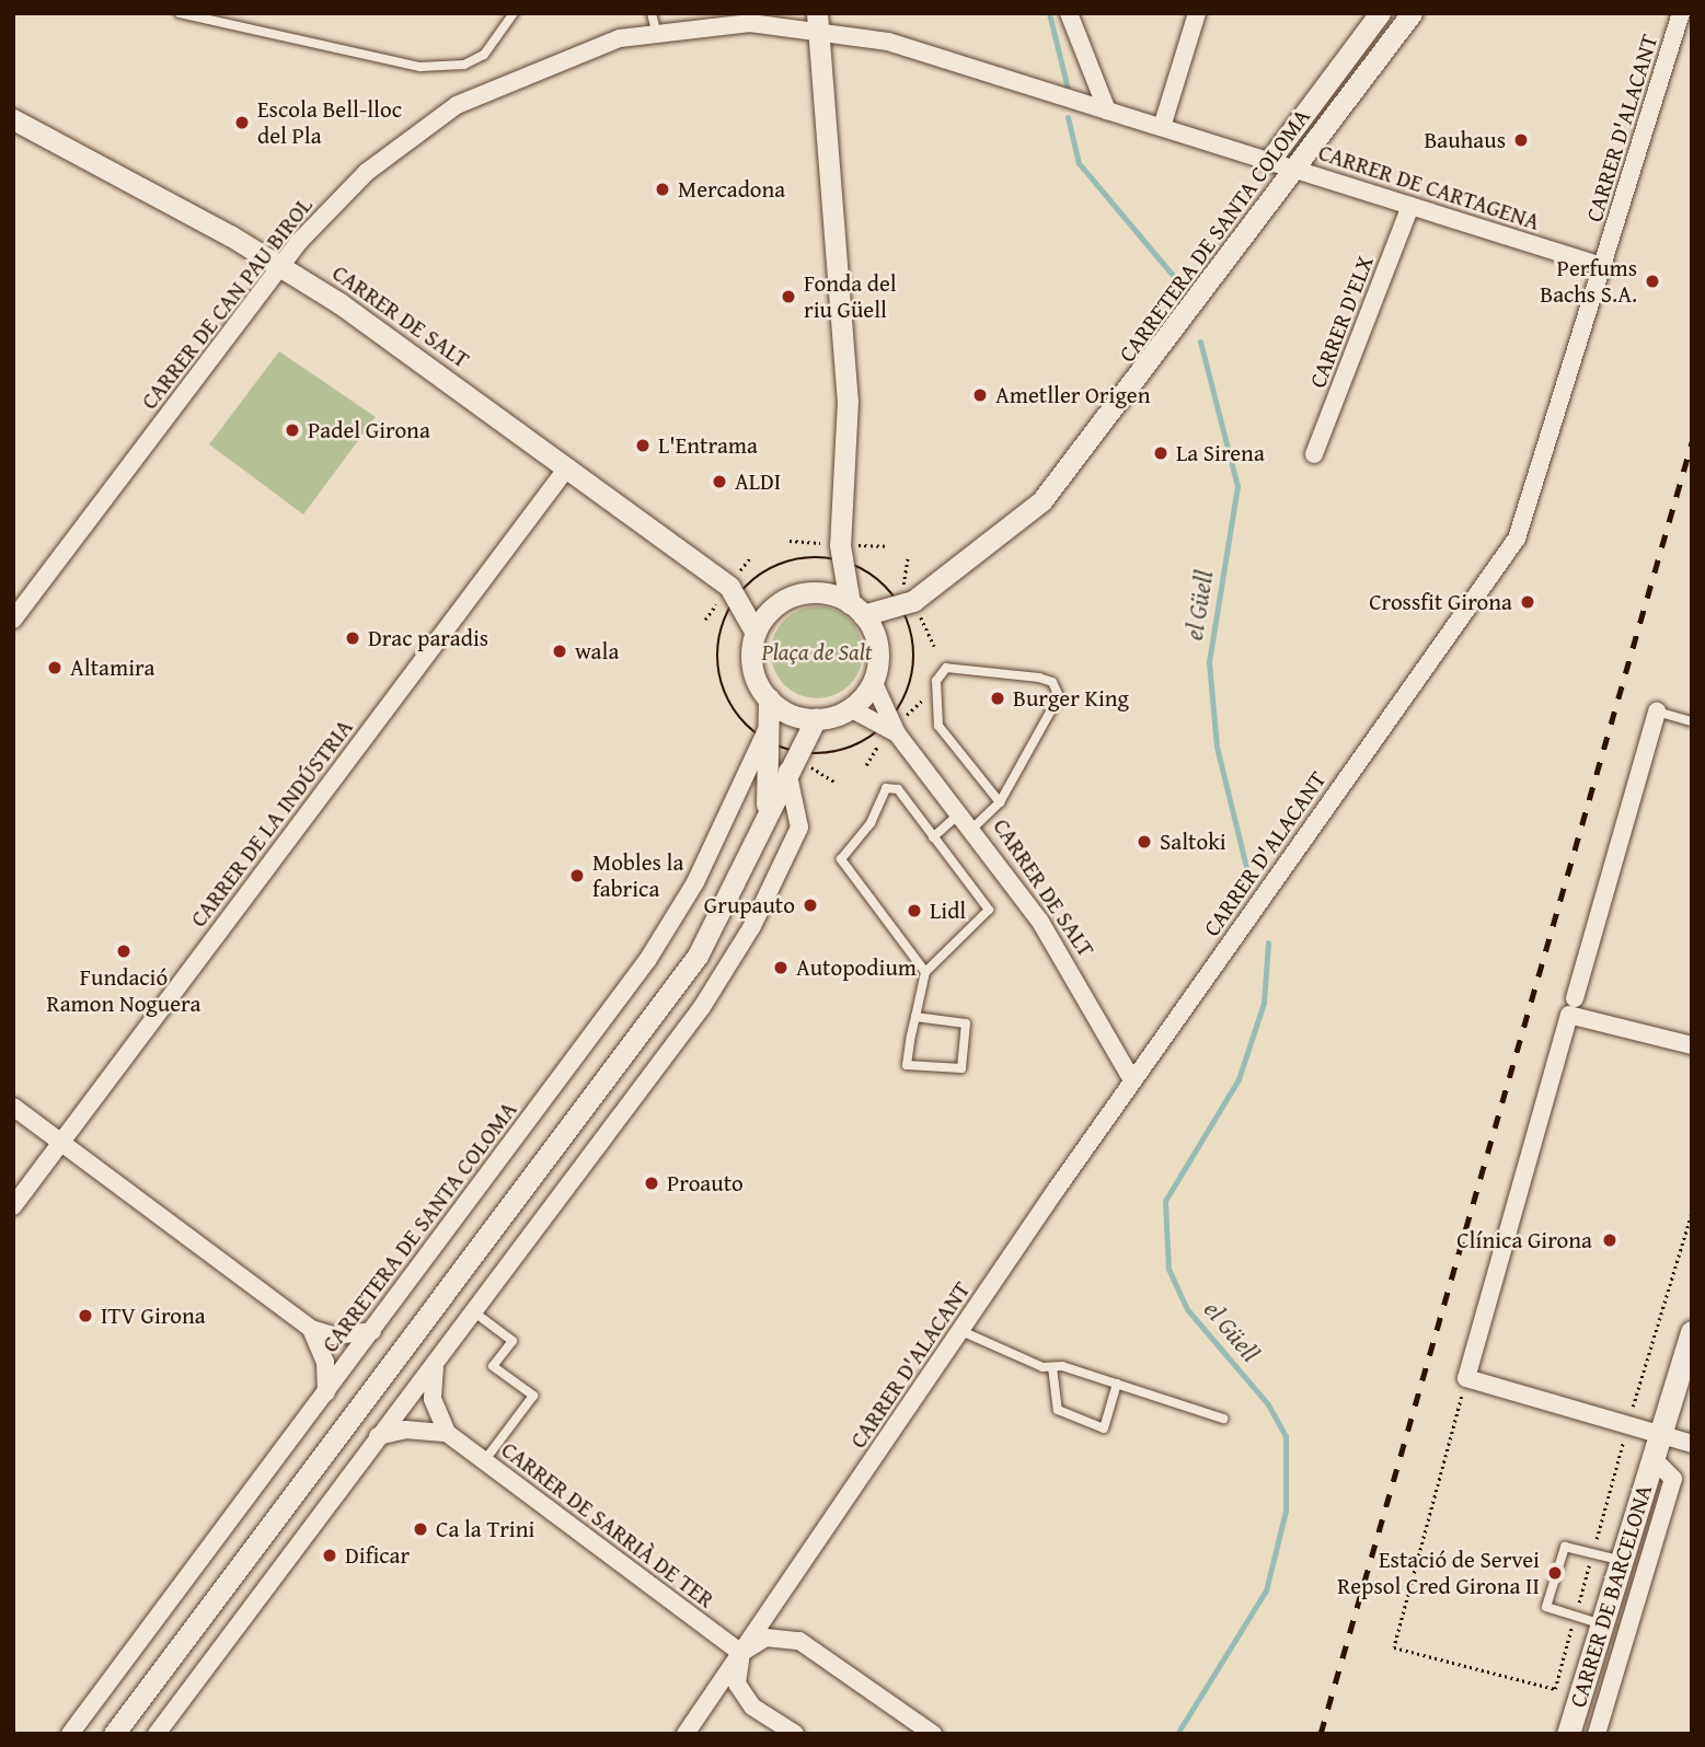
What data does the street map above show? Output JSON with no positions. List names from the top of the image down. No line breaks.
{"streets":{"main road":["CARRER DE BARCELONA"],"street":["CARRER D'ALACANT","CARRER DE CARTAGENA","CARRETERA DE SANTA COLOMA","CARRER DE CAN PAU BIROL","CARRER DE SALT","CARRER D'ELX","CARRER DE LA INDÚSTRIA","CARRER DE SARRIÀ DE TER"]},"crossings":[["CARRER D'ALACANT","CARRER DE CARTAGENA"],["CARRER D'ALACANT","CARRER DE SALT"],["CARRER D'ALACANT","CARRER DE SARRIÀ DE TER"],["CARRER DE CARTAGENA","CARRETERA DE SANTA COLOMA"],["CARRER DE CARTAGENA","CARRER DE CAN PAU BIROL"],["CARRER DE CARTAGENA","CARRER D'ELX"],["CARRETERA DE SANTA COLOMA","CARRER DE SALT"],["CARRER DE CAN PAU BIROL","CARRER DE SALT"],["CARRER DE SALT","CARRER DE LA INDÚSTRIA"]],"water":["el Güell"],"parks":["Plaça de Salt"],"places":["Escola Bell-lloc del Pla","Bauhaus","Mercadona","Perfums Bachs S.A.","Fonda del riu Güell","Ametller Origen","Padel Girona","L'Entrama","La Sirena","ALDI","Crossfit Girona","Drac paradis","wala","Altamira","Burger King","Saltoki","Mobles la fabrica","Grupauto","Lidl","Fundació Ramon Noguera","Autopodium","Proauto","Clínica Girona","ITV Girona","Ca la Trini","Dificar","Estació de Servei Repsol Cred Girona II"]}
